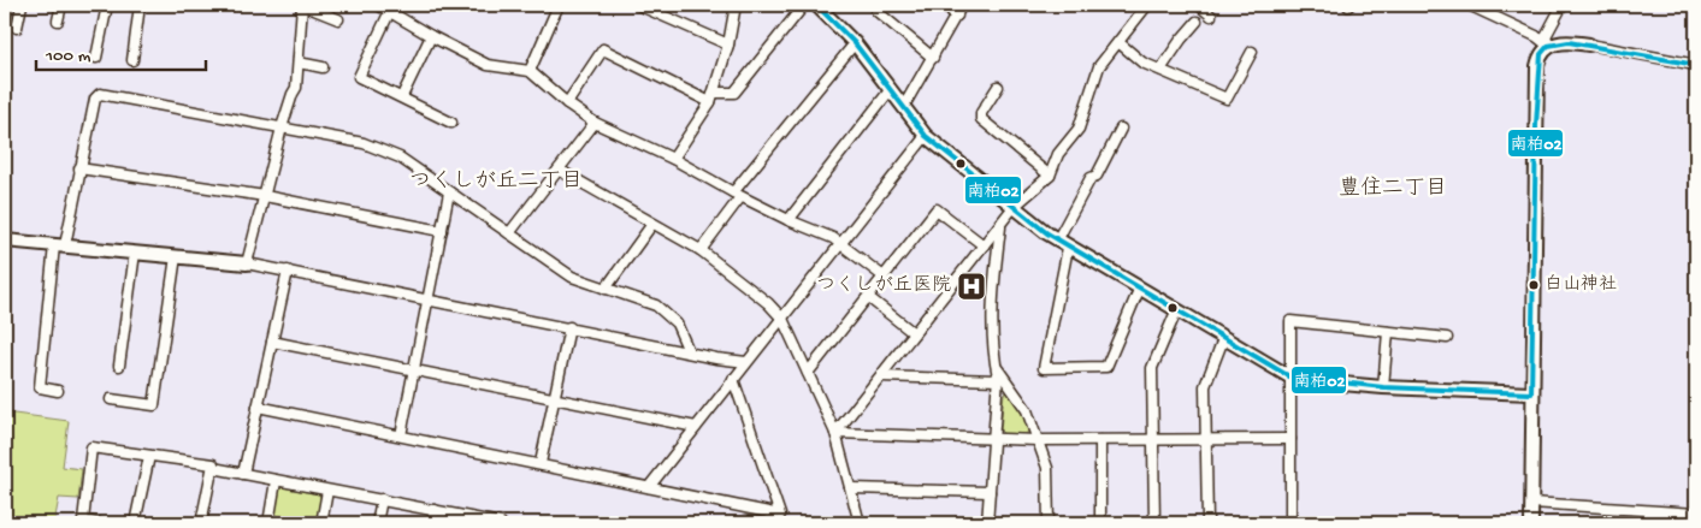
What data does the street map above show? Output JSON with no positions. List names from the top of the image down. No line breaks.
{"districts":["つくしが丘二丁目","豊住二丁目"],"places":{"other":["白山神社"],"hospital":["つくしが丘医院"]},"lines":["transit line 南柏02"],"scale_bar":"100 m"}
